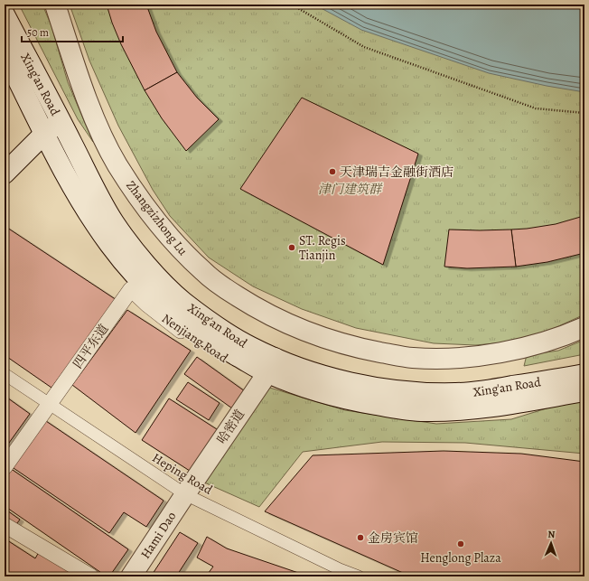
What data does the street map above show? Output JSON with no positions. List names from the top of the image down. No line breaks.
{"streets":{"main road":["Xing'an Road","Zhangzizhong Lu","哈密道","Hami Dao"],"street":["Nenjiang Road","四平东道","Heping Road"]},"crossings":[["Xing'an Road","Nenjiang Road"],["Xing'an Road","哈密道"],["Nenjiang Road","四平东道"],["Nenjiang Road","哈密道"],["四平东道","Heping Road"],["哈密道","Heping Road"],["哈密道","Hami Dao"],["Heping Road","Hami Dao"]],"parks":["津门建筑群"],"places":["天津瑞吉金融街酒店","ST. Regis Tianjin","金房宾馆","Henglong Plaza"],"scale_bar":"50 m","north":"top"}
